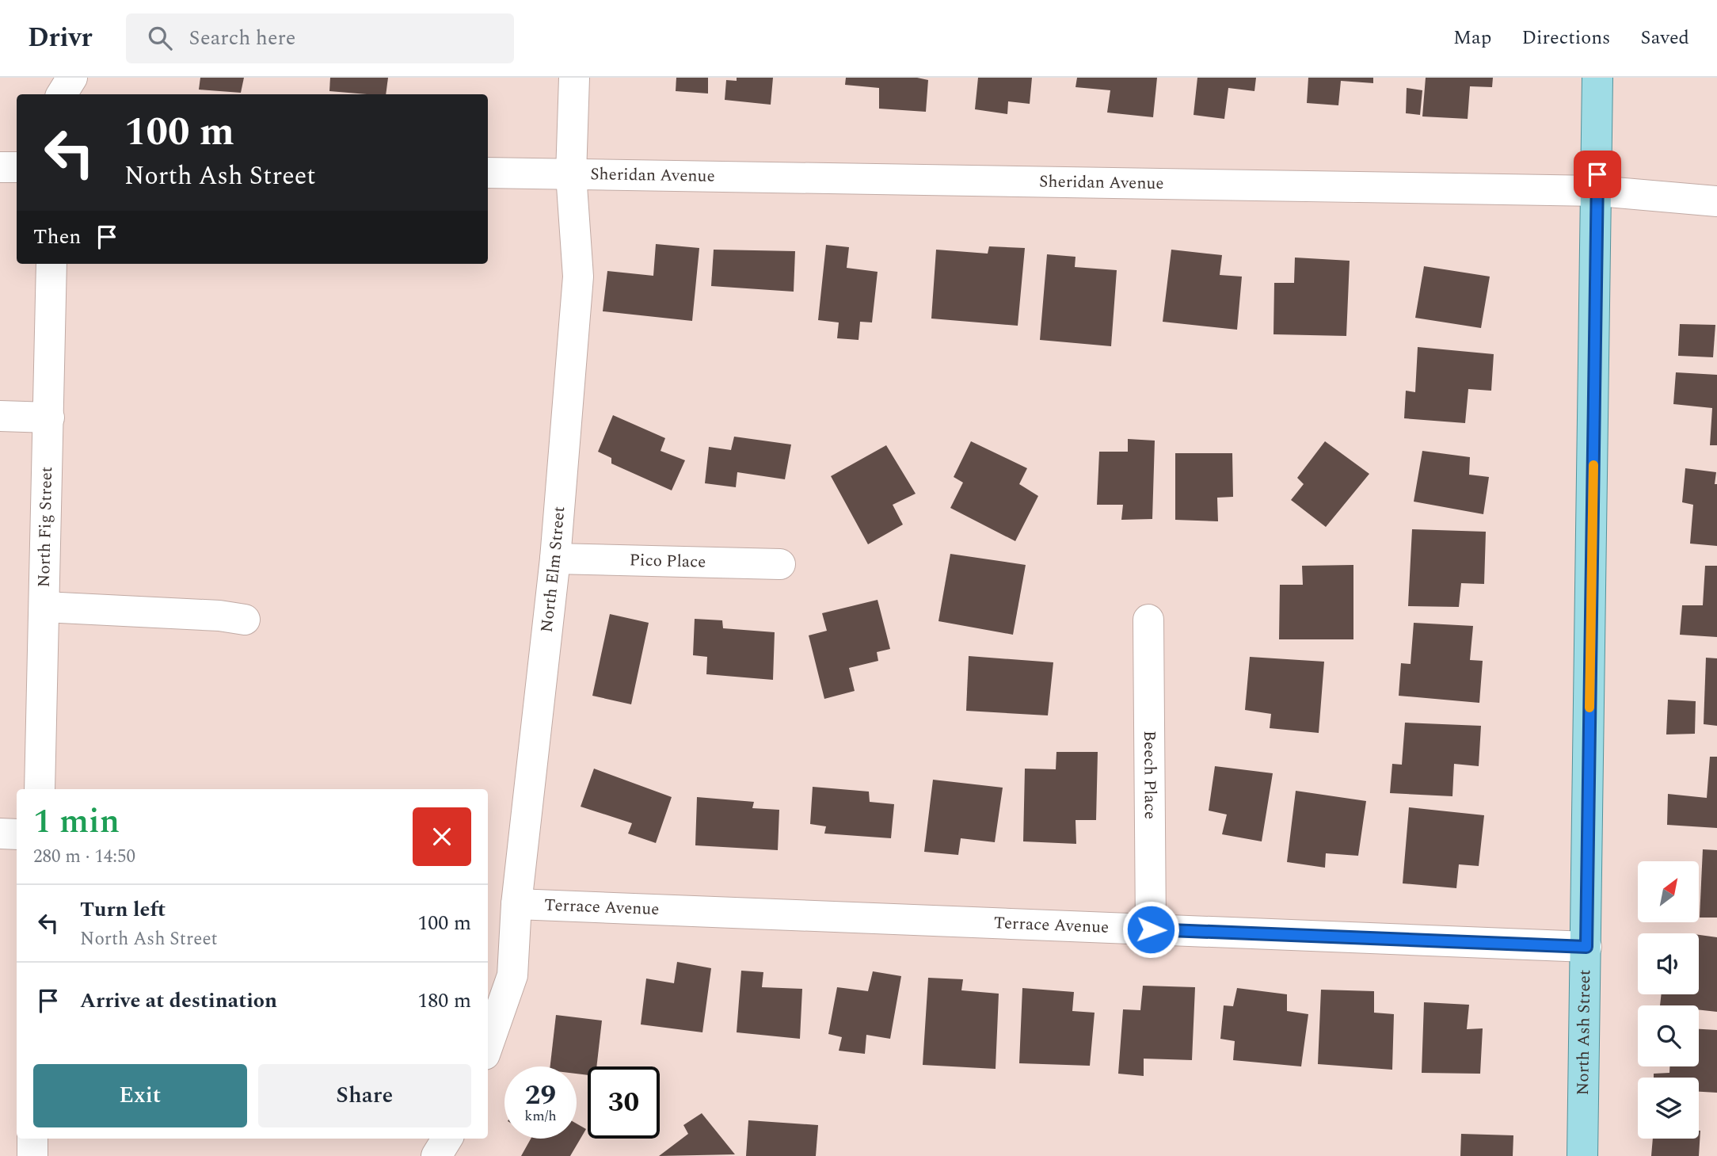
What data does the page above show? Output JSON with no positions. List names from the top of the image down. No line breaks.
{"streets":{"main road":["North Ash Street"],"street":["Sheridan Avenue","North Fig Street","Pico Place","North Elm Street","Beech Place","Terrace Avenue"]},"crossings":[["Sheridan Avenue","North Elm Street"],["Sheridan Avenue","North Ash Street"],["Pico Place","North Elm Street"],["North Elm Street","Terrace Avenue"],["Beech Place","Terrace Avenue"],["Terrace Avenue","North Ash Street"]],"north":"top right","page":{"header":"Drivr","search":"Search here","nav":["Map","Directions","Saved"],"turn":["100 m","North Ash Street"],"then":"Then","heading":["1 min","280 m · 14:50"],"list":[{"name":"Turn left","note":"North Ash Street","value":"100 m"},{"name":"Arrive at destination","value":"180 m"}],"buttons":["Exit","Share"],"speed":"29 km/h","limit":"30"}}
